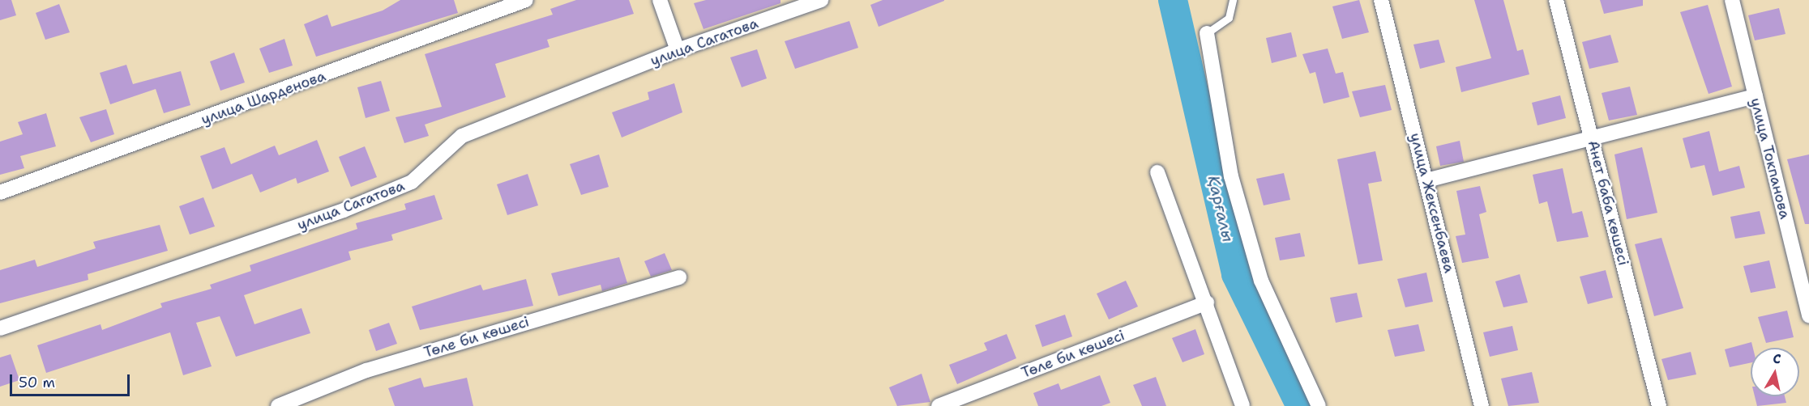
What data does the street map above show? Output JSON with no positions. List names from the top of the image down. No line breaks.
{"streets":{"street":["улица Сагатова","улица Шарденова","улица Токпанова","улица Жексенбаева","Анет баба көшесі","Төле би көшесі"]},"water":["Қарғалы"],"scale_bar":"50 m","north":"top"}
